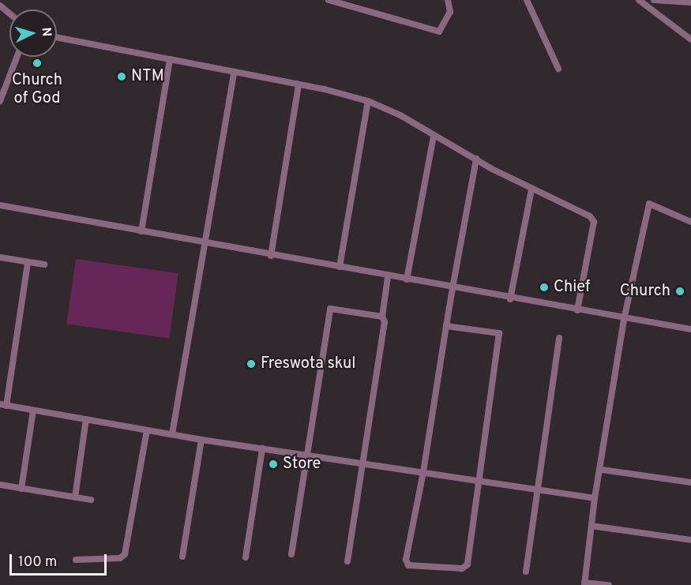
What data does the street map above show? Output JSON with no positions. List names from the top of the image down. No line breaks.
{"places":["Church of God","NTM","Chief","Church","Freswota skul","Store"],"scale_bar":"100 m","north":"right"}
